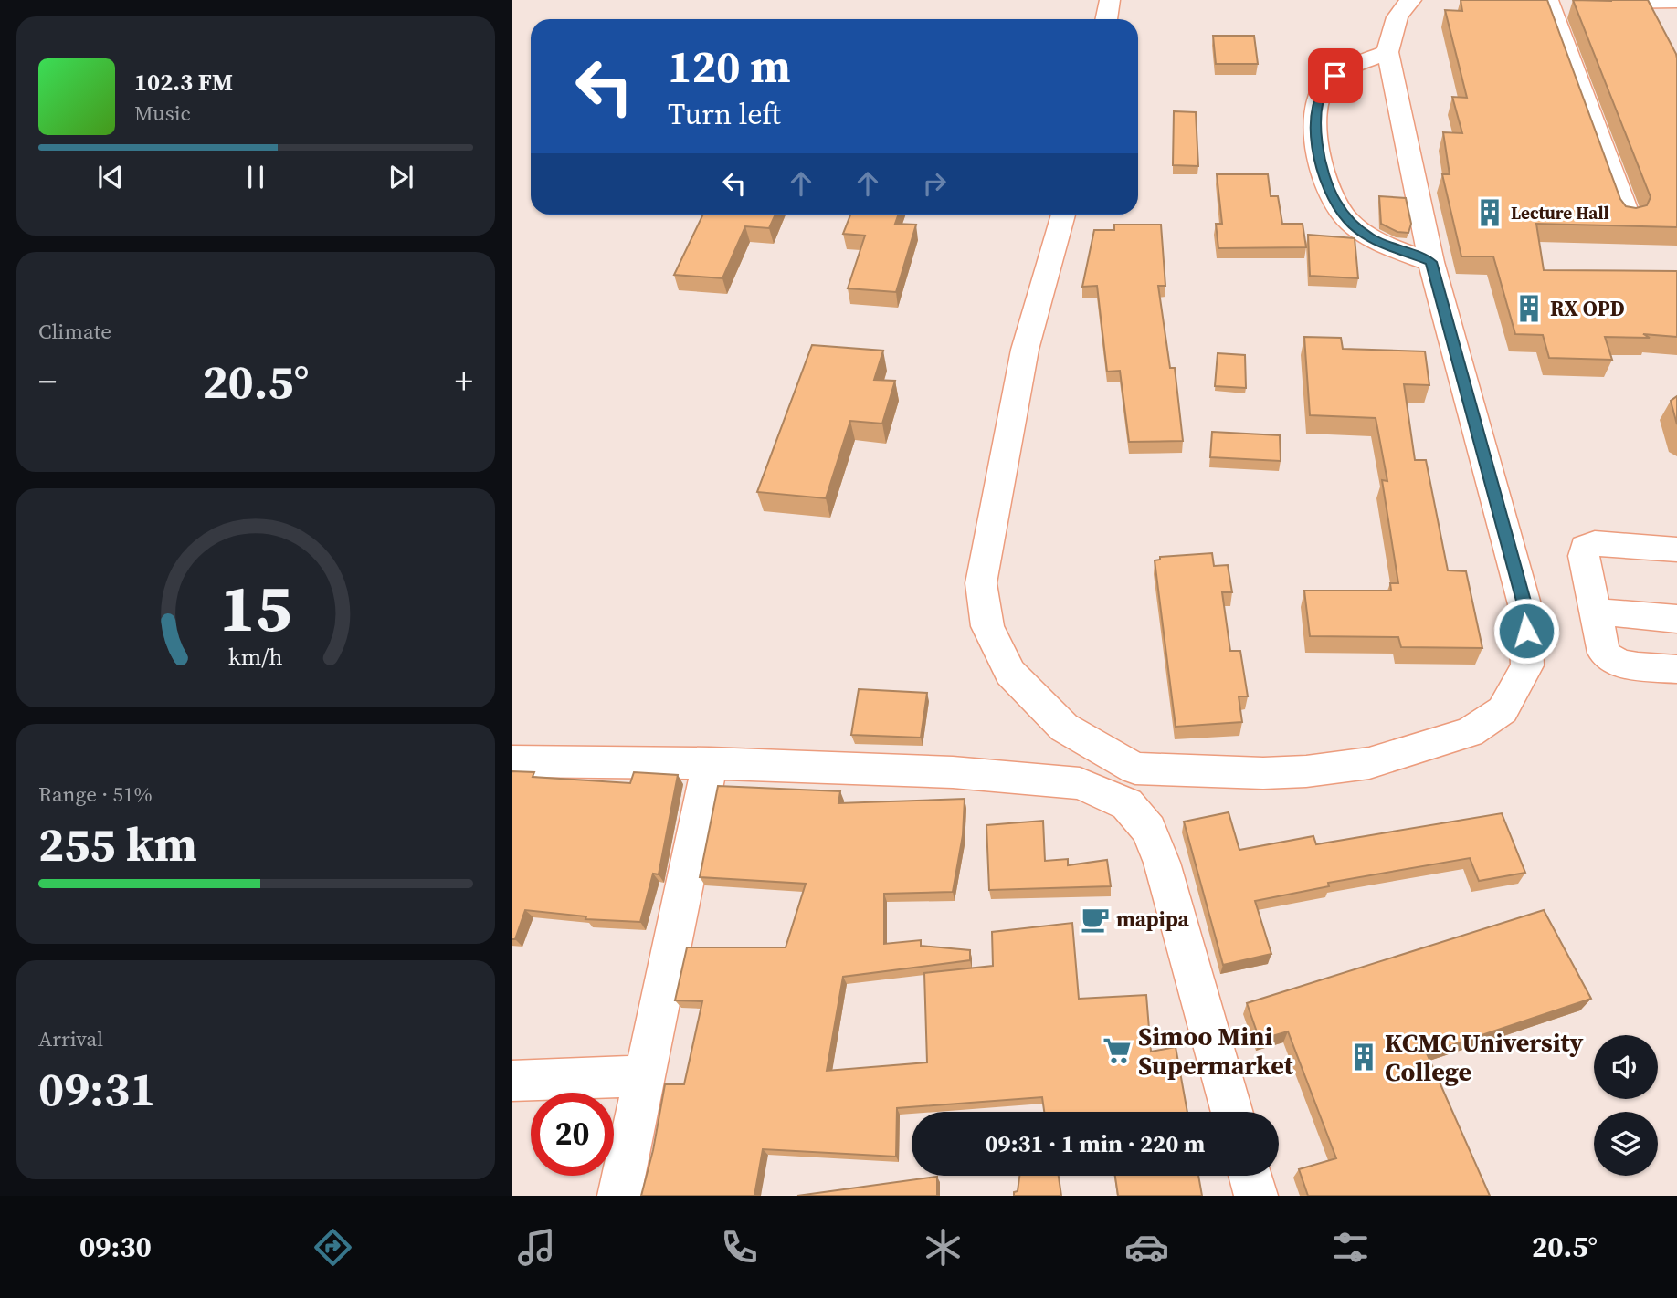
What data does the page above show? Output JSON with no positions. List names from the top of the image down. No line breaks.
{"places":{"building":["Lecture Hall","RX OPD","KCMC University College"],"cafe":["mapipa"],"supermarket":["Simoo Mini Supermarket"]},"page":{"turn":["120 m","Turn left"],"song":["102.3 FM","Music"],"tile":["Climate",["Range · 51%","255 km"],["Arrival","09:31"]],"heat":["−","20.5°","+"],"limit":"20","trip":"09:31 · 1 min · 220 m","tabs":["09:30","20.5°"],"gauge":["15","km/h"]}}
